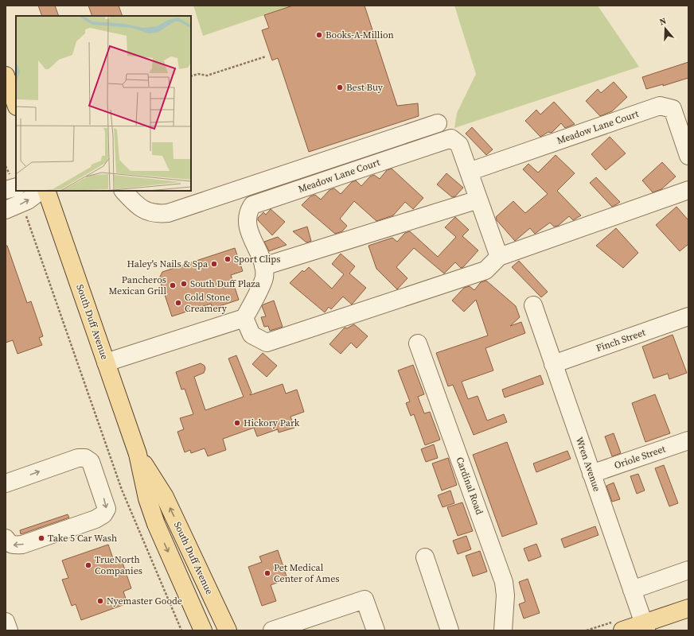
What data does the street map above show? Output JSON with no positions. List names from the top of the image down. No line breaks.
{"streets":{"main road":["South Duff Avenue"],"street":["Meadow Lane Court","Finch Street","Oriole Street","Wren Avenue","Cardinal Road"]},"crossings":[["Finch Street","Wren Avenue"],["Oriole Street","Wren Avenue"]],"places":["Books-A-Million","Best Buy","Sport Clips","Haley's Nails & Spa","South Duff Plaza","Pancheros Mexican Grill","Cold Stone Creamery","Hickory Park","Take 5 Car Wash","TrueNorth Companies","Pet Medical Center of Ames","Nyemaster Goode"],"north":"top"}
